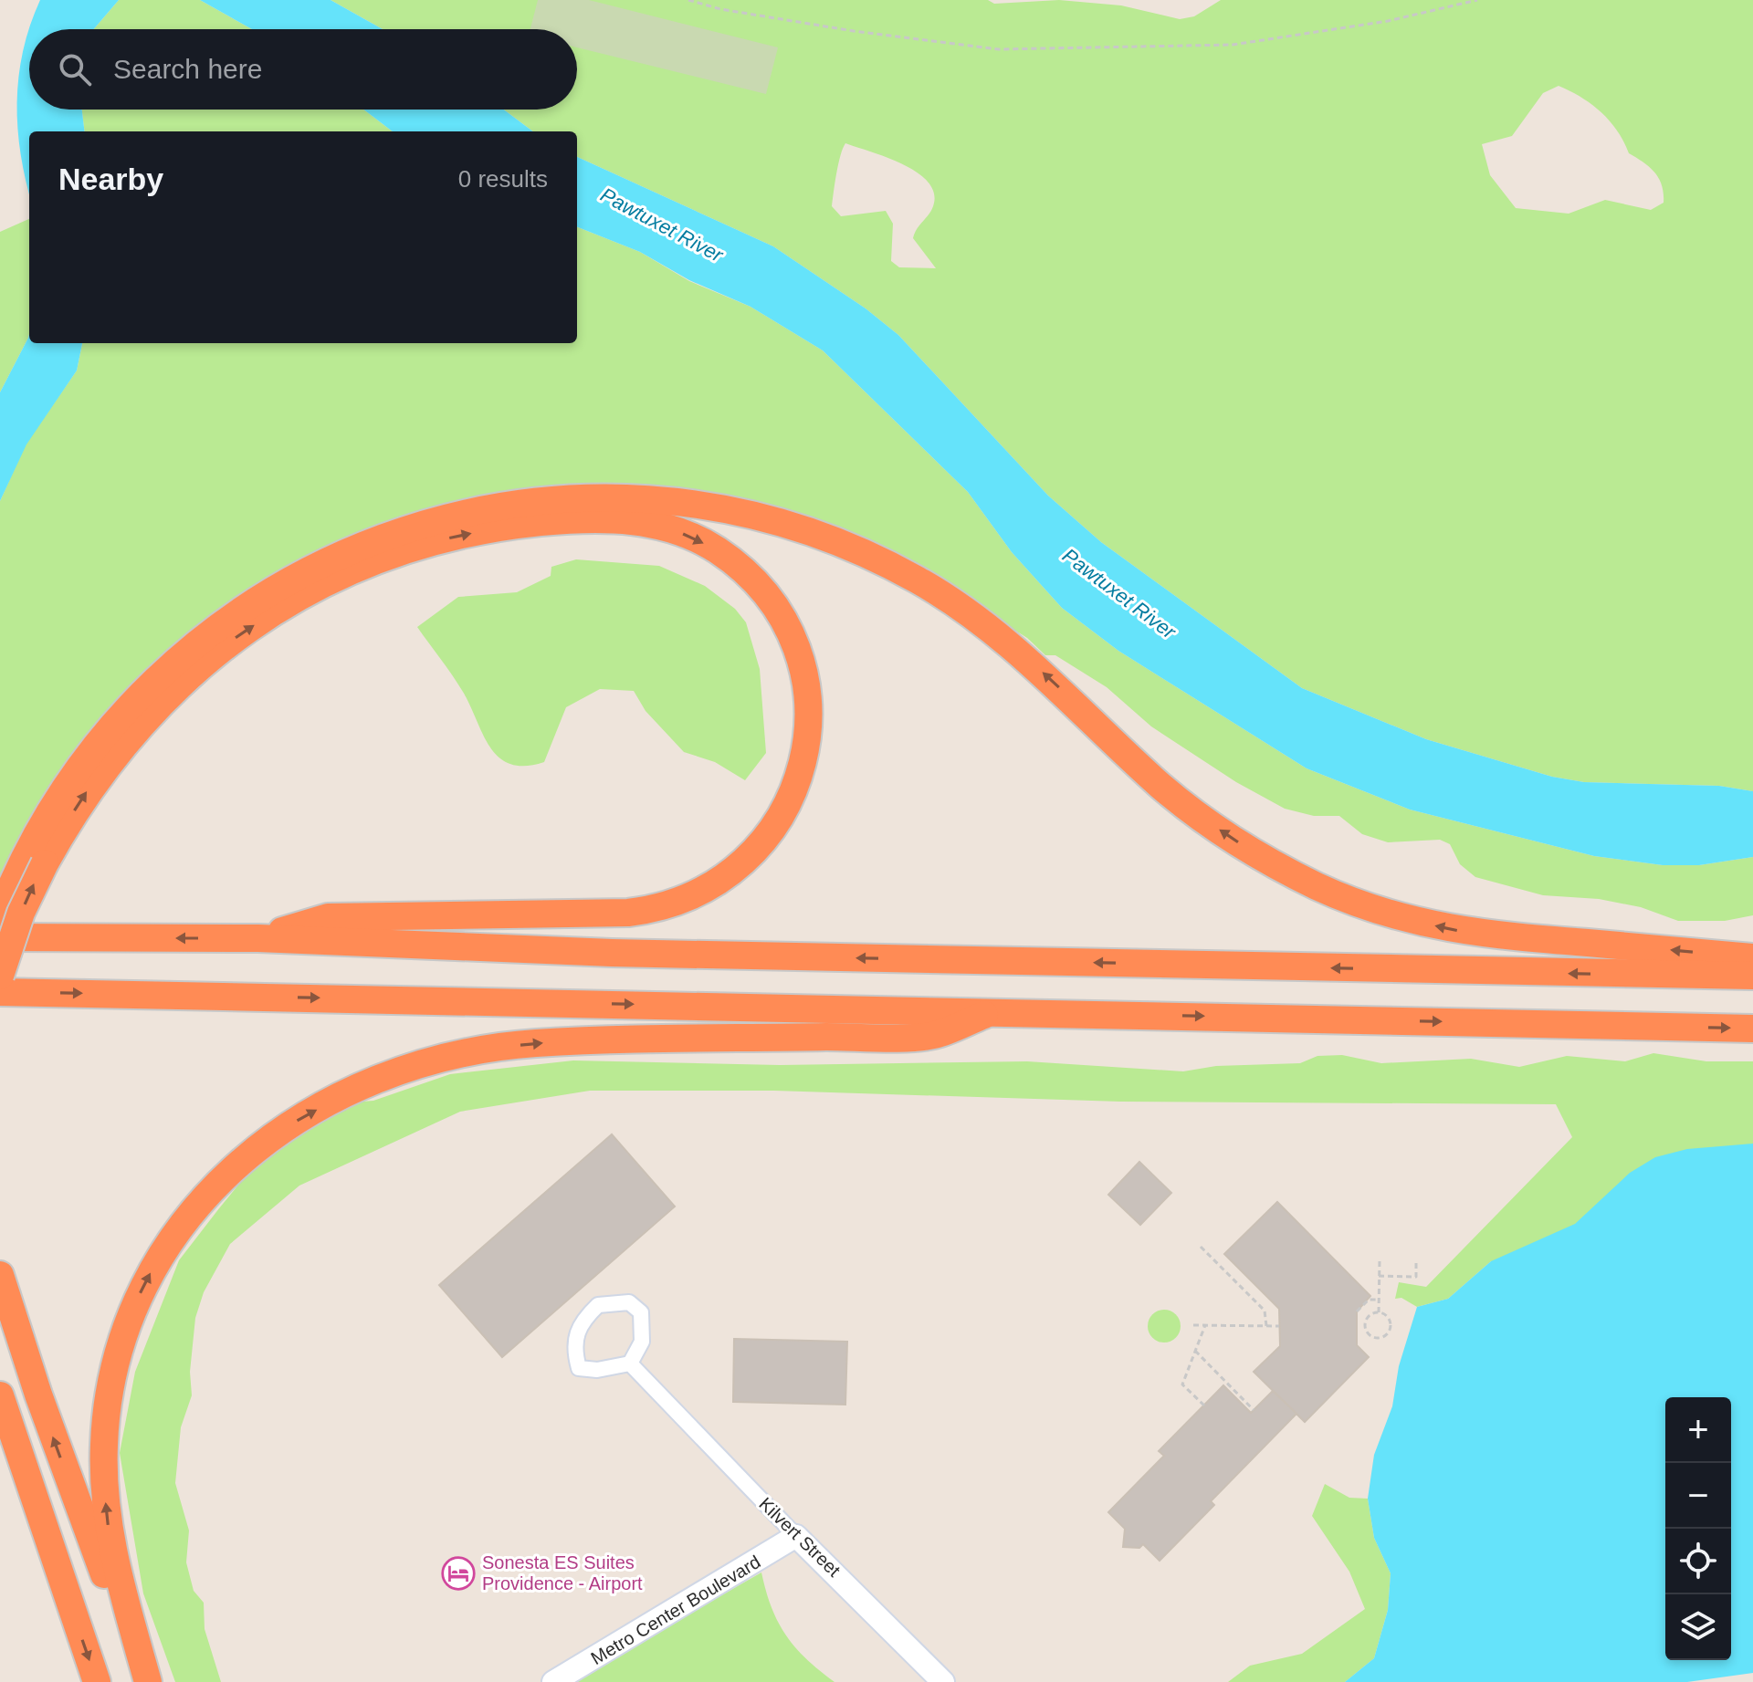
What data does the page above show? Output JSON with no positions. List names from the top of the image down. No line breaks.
{"streets":{"street":["Kilvert Street","Metro Center Boulevard"]},"crossings":[["Kilvert Street","Metro Center Boulevard"]],"water":["Pawtuxet River"],"places":{"hotel":["Sonesta ES Suites Providence - Airport"]},"page":{"search":"Search here","heading":["Nearby","0 results"],"map_buttons":["+","−"]}}
